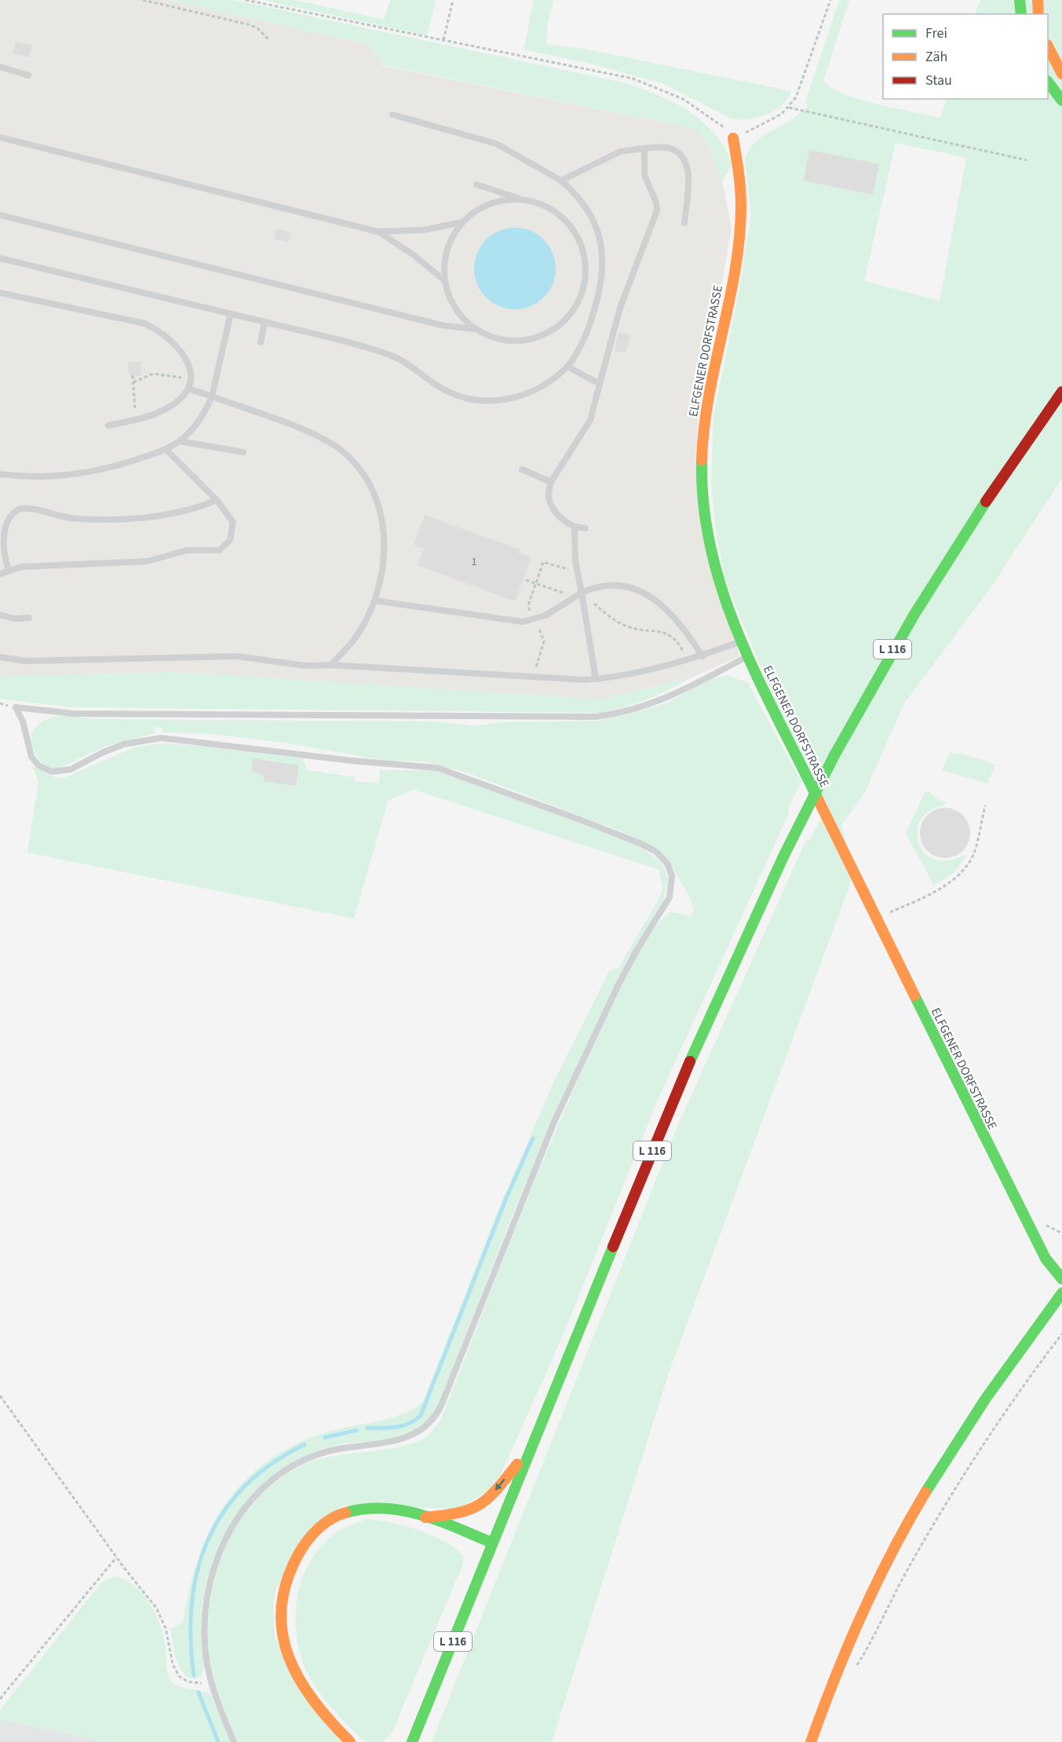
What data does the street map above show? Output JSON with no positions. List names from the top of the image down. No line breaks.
{"streets":{"main road":["ELFGENER DORFSTRASSE","L 116"]},"house_numbers":["1"],"legend":["Frei","Zäh","Stau"]}
